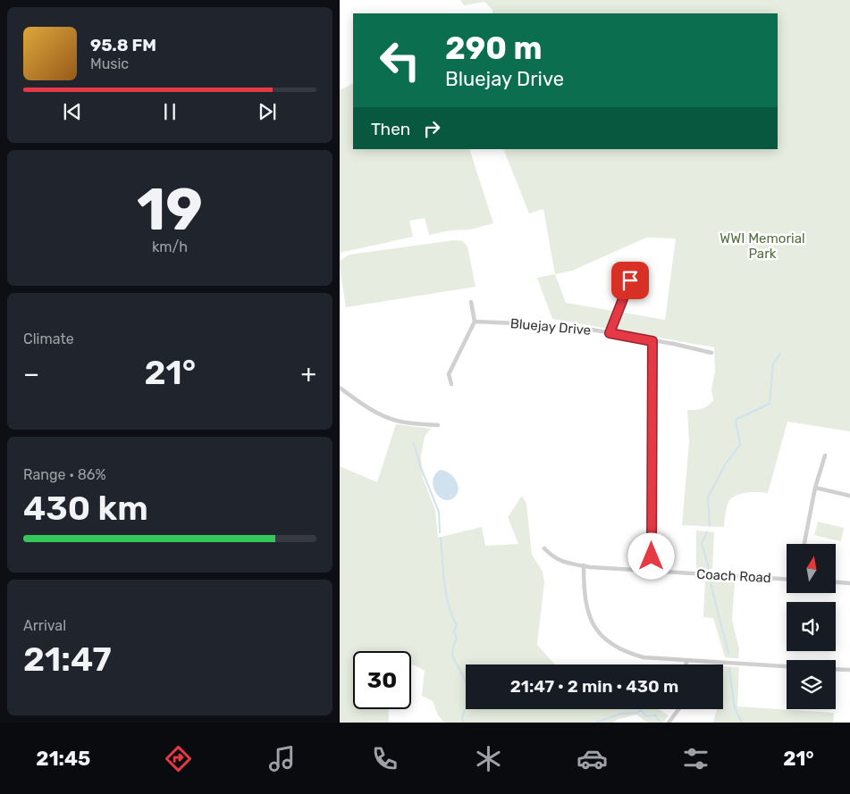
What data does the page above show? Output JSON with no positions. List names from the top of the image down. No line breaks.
{"streets":{"street":["Bluejay Drive","Coach Road"]},"parks":["WWI Memorial Park"],"north":"top","page":{"turn":["290 m","Bluejay Drive"],"song":["95.8 FM","Music"],"then":"Then","tile":[["19","km/h"],"Climate",["Range · 86%","430 km"],["Arrival","21:47"]],"heat":["−","21°","+"],"limit":"30","trip":"21:47 · 2 min · 430 m","tabs":["21:45","21°"]}}
